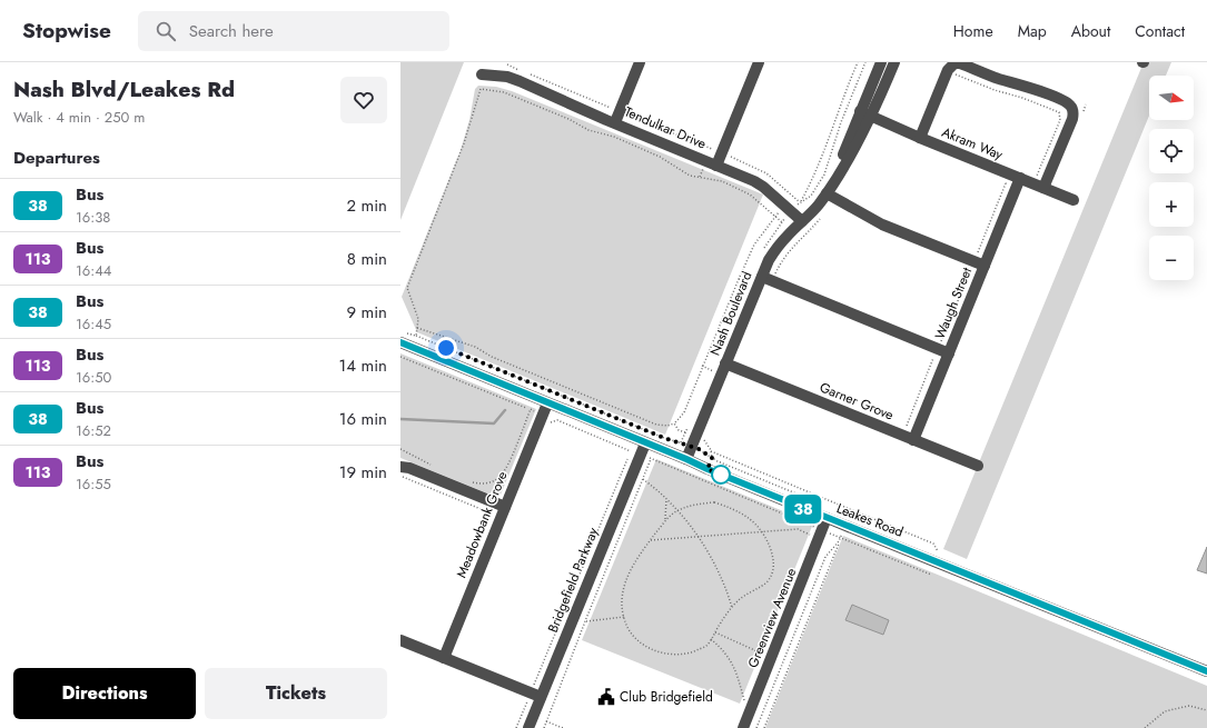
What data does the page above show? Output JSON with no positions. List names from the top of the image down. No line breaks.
{"streets":{"street":["Tendulkar Drive","Akram Way","Waugh Street","Nash Boulevard","Garner Grove","Leakes Road","Meadowbank Grove","Bridgefield Parkway","Greenview Avenue"]},"crossings":[["Tendulkar Drive","Nash Boulevard"],["Akram Way","Waugh Street"],["Akram Way","Nash Boulevard"],["Waugh Street","Garner Grove"],["Nash Boulevard","Garner Grove"],["Nash Boulevard","Leakes Road"],["Leakes Road","Meadowbank Grove"],["Leakes Road","Bridgefield Parkway"],["Leakes Road","Greenview Avenue"]],"places":{"public building":["Club Bridgefield"]},"lines":["bus line 38"],"north":"right","page":{"header":"Stopwise","search":"Search here","nav":["Home","Map","About","Contact"],"heading":[["Nash Blvd/Leakes Rd","Walk · 4 min · 250 m"],"Departures"],"on_map":"38","map_buttons":["+","−"],"list":[{"mark":"38","name":"Bus","note":"16:38","value":"2 min"},{"mark":"113","name":"Bus","note":"16:44","value":"8 min"},{"mark":"38","name":"Bus","note":"16:45","value":"9 min"},{"mark":"113","name":"Bus","note":"16:50","value":"14 min"},{"mark":"38","name":"Bus","note":"16:52","value":"16 min"},{"mark":"113","name":"Bus","note":"16:55","value":"19 min"}],"buttons":["Directions","Tickets"]}}
